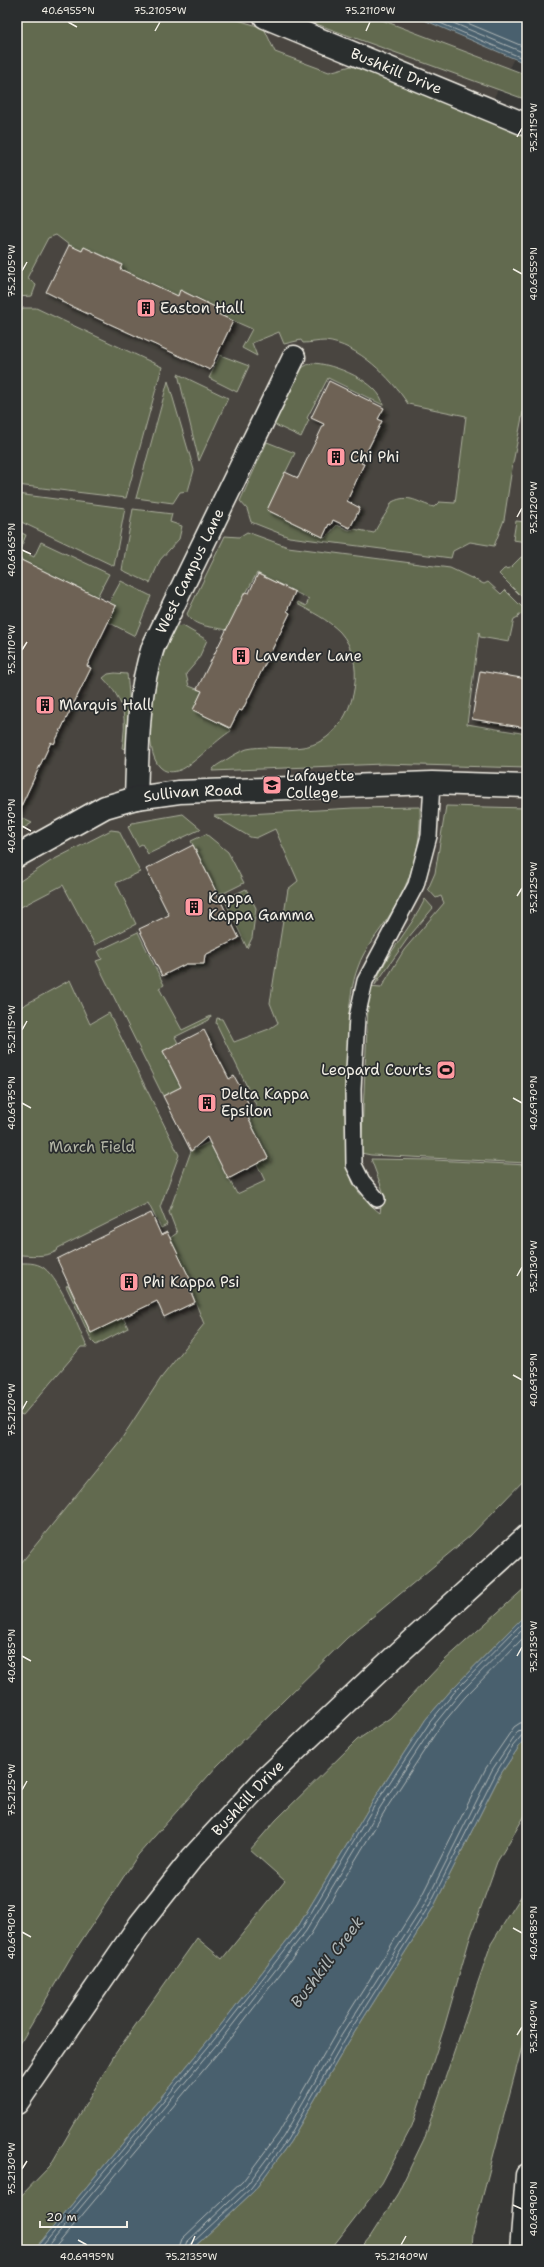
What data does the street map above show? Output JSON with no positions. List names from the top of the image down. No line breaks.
{"streets":{"main road":["Bushkill Drive","West Campus Lane","Sullivan Road"]},"crossings":[["West Campus Lane","Sullivan Road"]],"water":["Bushkill Creek"],"parks":["March Field"],"places":{"building":["Easton Hall","Chi Phi","Lavender Lane","Marquis Hall","Kappa Kappa Gamma","Delta Kappa Epsilon","Phi Kappa Psi"],"school or university":["Lafayette College"],"sports":["Leopard Courts"]},"scale_bar":"20 m","coordinates":["40.6955°N","75.2105°W","75.2110°W","75.2115°W","75.2120°W","40.6965°N","40.6970°N","75.2125°W","40.6975°N","75.2130°W","75.2135°W","40.6985°N","40.6990°N","75.2140°W","40.6995°N"]}
